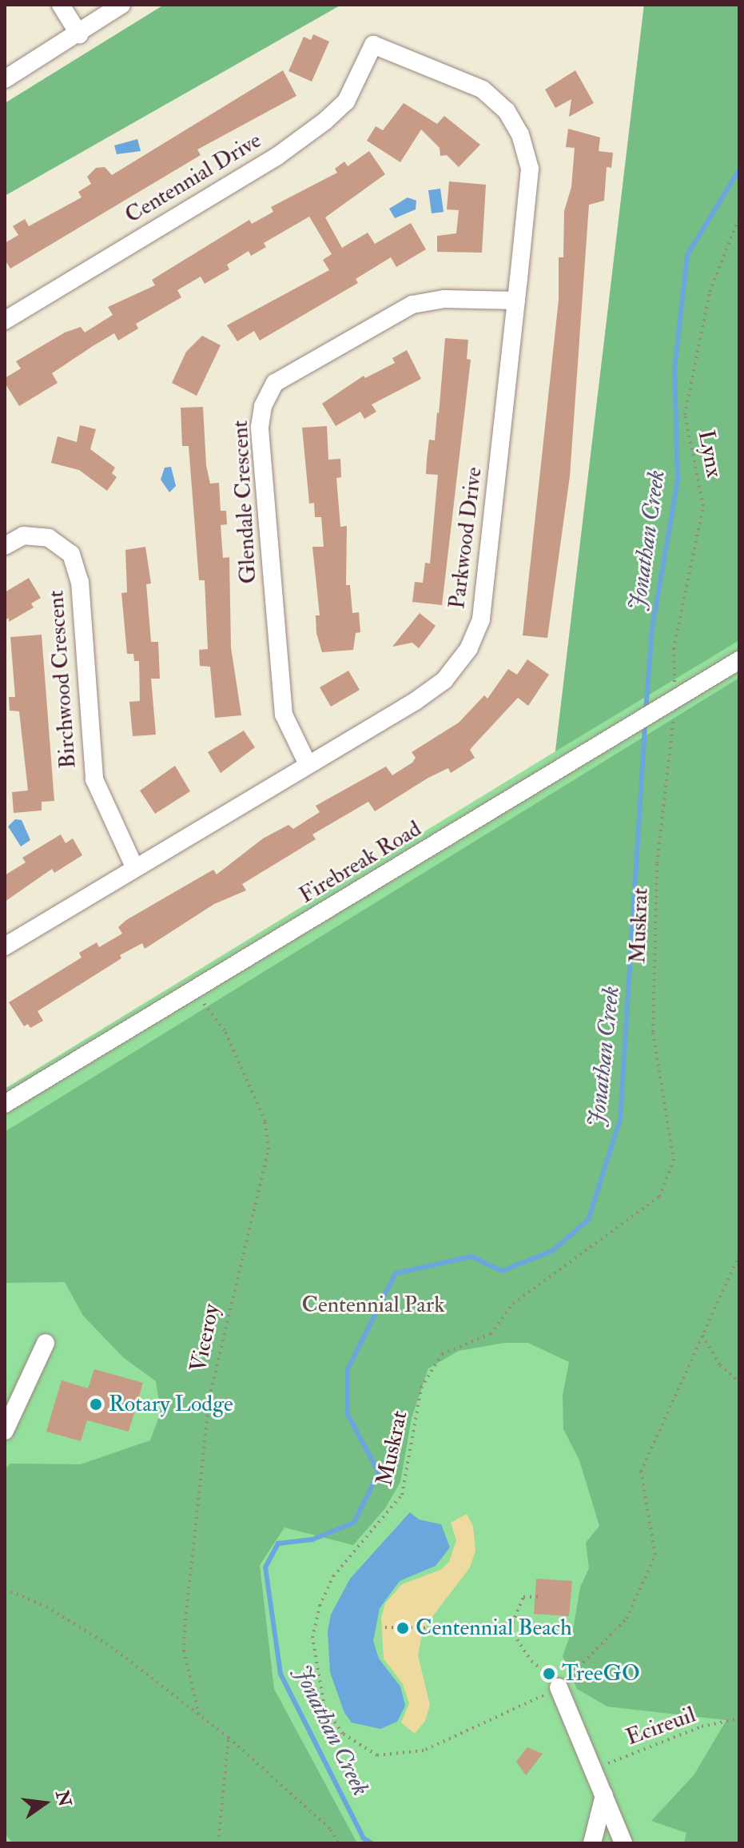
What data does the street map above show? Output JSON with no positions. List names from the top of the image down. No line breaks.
{"streets":{"street":["Centennial Drive","Glendale Crescent","Parkwood Drive","Birchwood Crescent","Firebreak Road"],"path":["Lynx","Muskrat","Viceroy","Ecireuil"]},"crossings":[["Centennial Drive","Parkwood Drive"],["Lynx","Firebreak Road"],["Lynx","Muskrat"],["Glendale Crescent","Parkwood Drive"],["Parkwood Drive","Birchwood Crescent"],["Firebreak Road","Muskrat"],["Firebreak Road","Viceroy"]],"water":["Jonathan Creek"],"parks":["Centennial Park"],"places":["Rotary Lodge","Centennial Beach","TreeGO"],"north":"right"}
